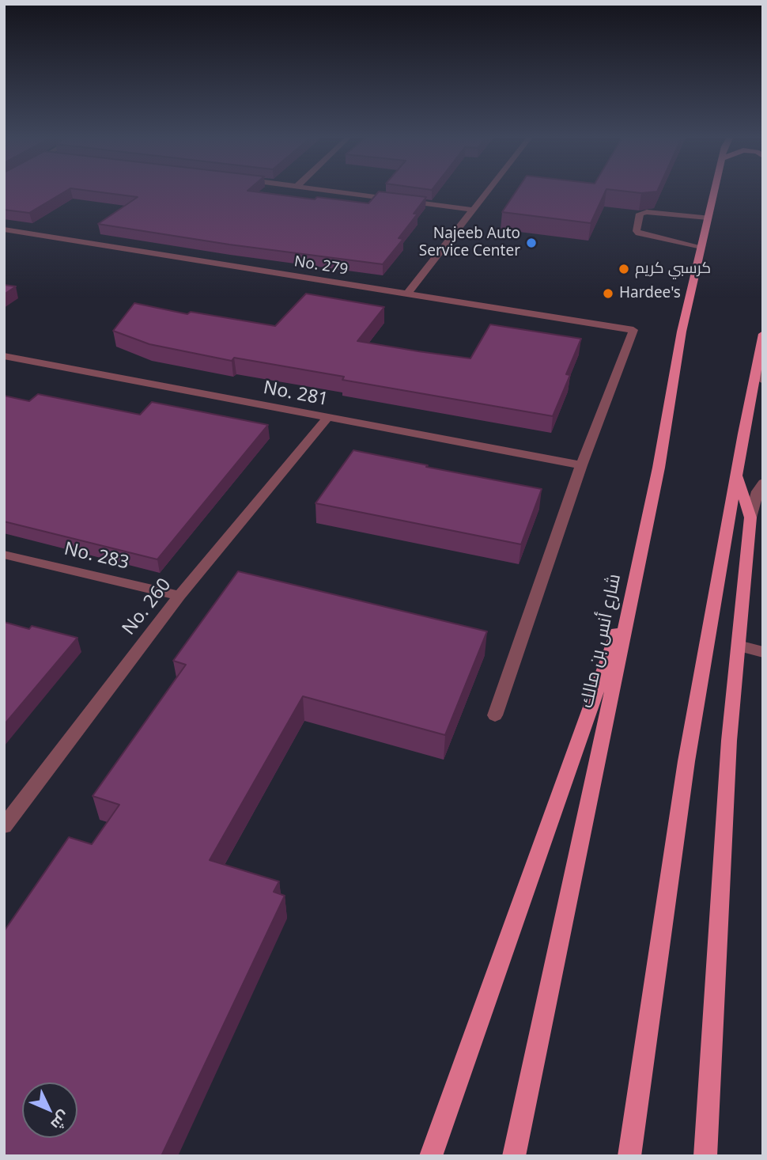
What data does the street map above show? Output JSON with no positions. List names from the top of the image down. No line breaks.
{"streets":{"main road":["شارع أنس بن مالك"],"street":["No. 279","No. 281","No. 283","No. 260"]},"crossings":[["No. 279","No. 281"],["No. 281","No. 260"],["No. 283","No. 260"]],"places":["Najeeb Auto Service Center","كرسبي كريم","Hardee's"],"north":"bottom right"}
